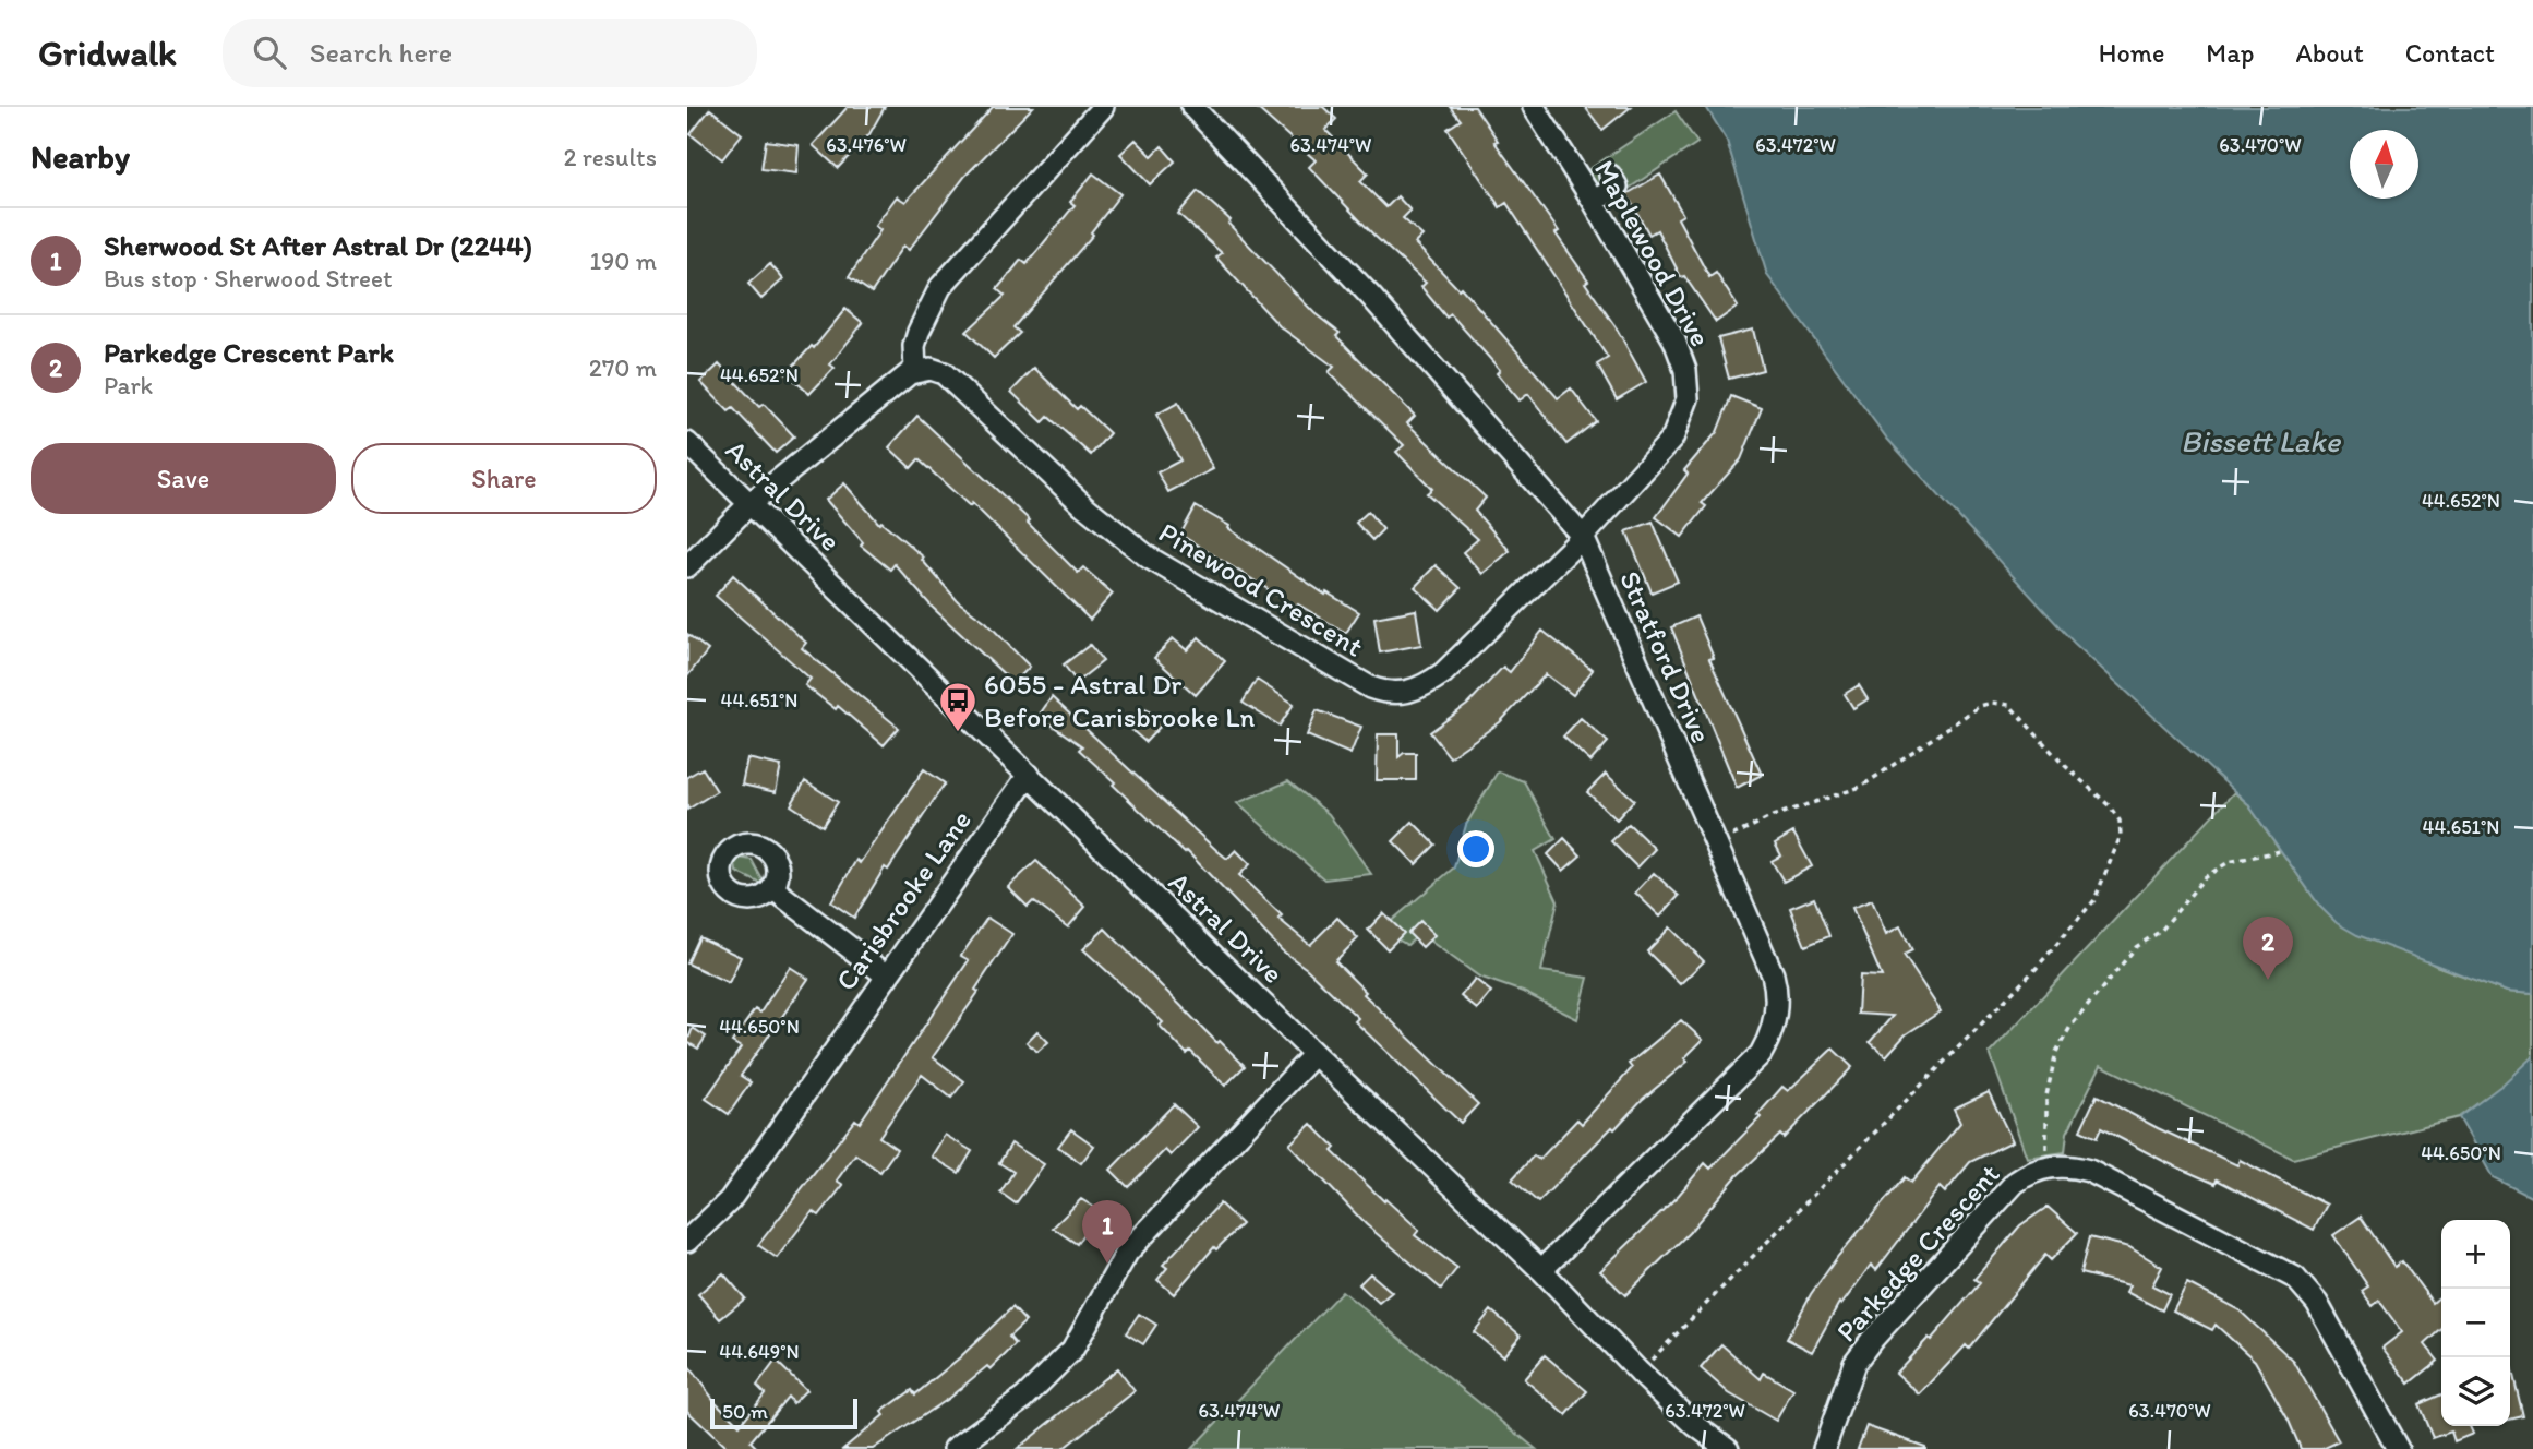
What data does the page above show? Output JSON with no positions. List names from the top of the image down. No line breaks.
{"streets":{"street":["Maplewood Drive","Astral Drive","Pinewood Crescent","Stratford Drive","Carisbrooke Lane","Parkedge Crescent"]},"crossings":[["Maplewood Drive","Pinewood Crescent"],["Maplewood Drive","Stratford Drive"],["Astral Drive","Stratford Drive"],["Astral Drive","Carisbrooke Lane"],["Pinewood Crescent","Stratford Drive"]],"water":["Bissett Lake"],"places":{"bus stop":["6055 - Astral Dr Before Carisbrooke Ln"]},"scale_bar":"50 m","north":"top","page":{"header":"Gridwalk","search":"Search here","nav":["Home","Map","About","Contact"],"heading":["Nearby","2 results"],"list":[{"mark":"1","name":"Sherwood St After Astral Dr (2244)","note":"Bus stop · Sherwood Street","value":"190 m"},{"mark":"2","name":"Parkedge Crescent Park","note":"Park","value":"270 m"}],"buttons":["Save","Share"],"pins":["2","1"],"map_buttons":["+","−"],"scale":"50 m"},"coordinates":["63.476°W","63.474°W","63.472°W","63.470°W","44.652°N","44.651°N","44.650°N","44.649°N"]}
